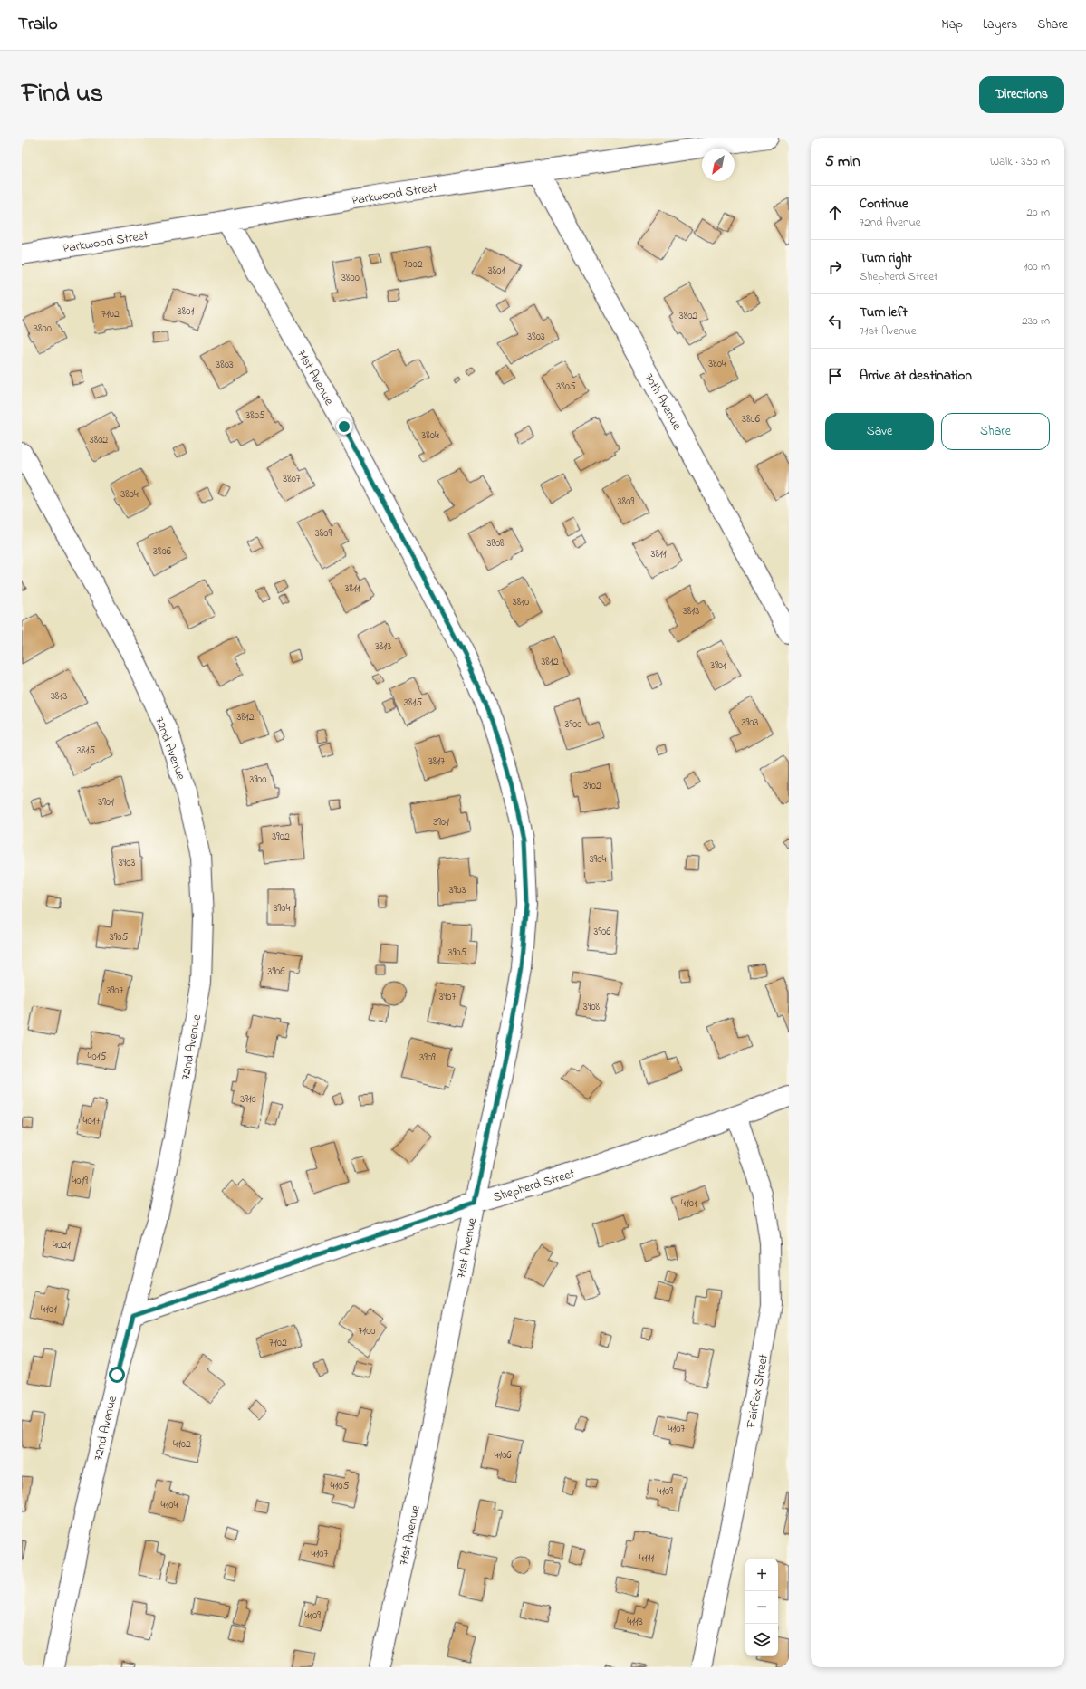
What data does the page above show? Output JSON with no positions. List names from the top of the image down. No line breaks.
{"streets":{"street":["Parkwood Street","71st Avenue","70th Avenue","72nd Avenue","Shepherd Street","Fairfax Street"]},"crossings":[["Parkwood Street","71st Avenue"],["Parkwood Street","70th Avenue"],["71st Avenue","Shepherd Street"],["72nd Avenue","Shepherd Street"],["Shepherd Street","Fairfax Street"]],"house_numbers":["7002","3801","3800","3801","7102","3802","3800","3803","3804","3803","3805","3805","3806","3804","3802","3807","3804","3809","3809","3808","3806","3811","3811","3810","3813","3813","3812","3901","3813","3815","3812","3903","3900","3815","3817","3900","3902","3901","3901","3902","3904","3903","3903","3904","3906","3905","3905","3906","3907","3907","3908","4015","3909","3910","4017","4019","4101","4021","4101","7100","7102","4107","4102","4106","4105","4109","4104","4107","4111","4109","4113"],"north":"bottom left","page":{"header":"Trailo","nav":["Map","Layers","Share"],"title":"Find us","buttons":["Directions",["Save","Share"]],"heading":["5 min","Walk · 350 m"],"list":[["Continue","72nd Avenue","20 m"],["Turn right","Shepherd Street","100 m"],["Turn left","71st Avenue","230 m"],"Arrive at destination"],"map_buttons":["+","−"]}}
